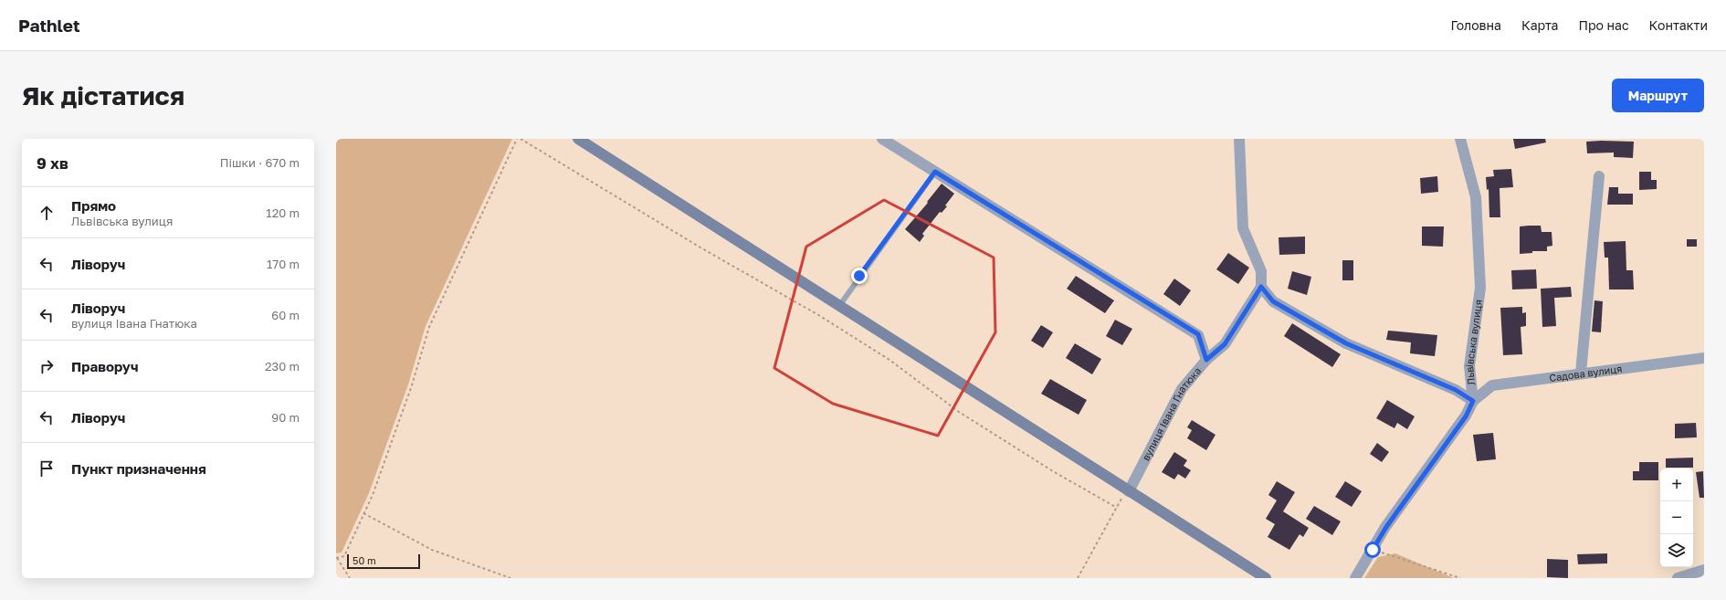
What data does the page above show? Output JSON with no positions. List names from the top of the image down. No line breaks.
{"streets":{"street":["Львівська вулиця","Садова вулиця","вулиця Івана Гнатюка"]},"crossings":[["Львівська вулиця","Садова вулиця"]],"scale_bar":"50 m","page":{"header":"Pathlet","nav":["Головна","Карта","Про нас","Контакти"],"buttons":"Маршрут","title":"Як дістатися","heading":["9 хв","Пішки · 670 m"],"list":[["Прямо","Львівська вулиця","120 m"],["Ліворуч","170 m"],["Ліворуч","вулиця Івана Гнатюка","60 m"],["Праворуч","230 m"],["Ліворуч","90 m"],"Пункт призначення"],"map_buttons":["+","−"],"scale":"50 m"}}
